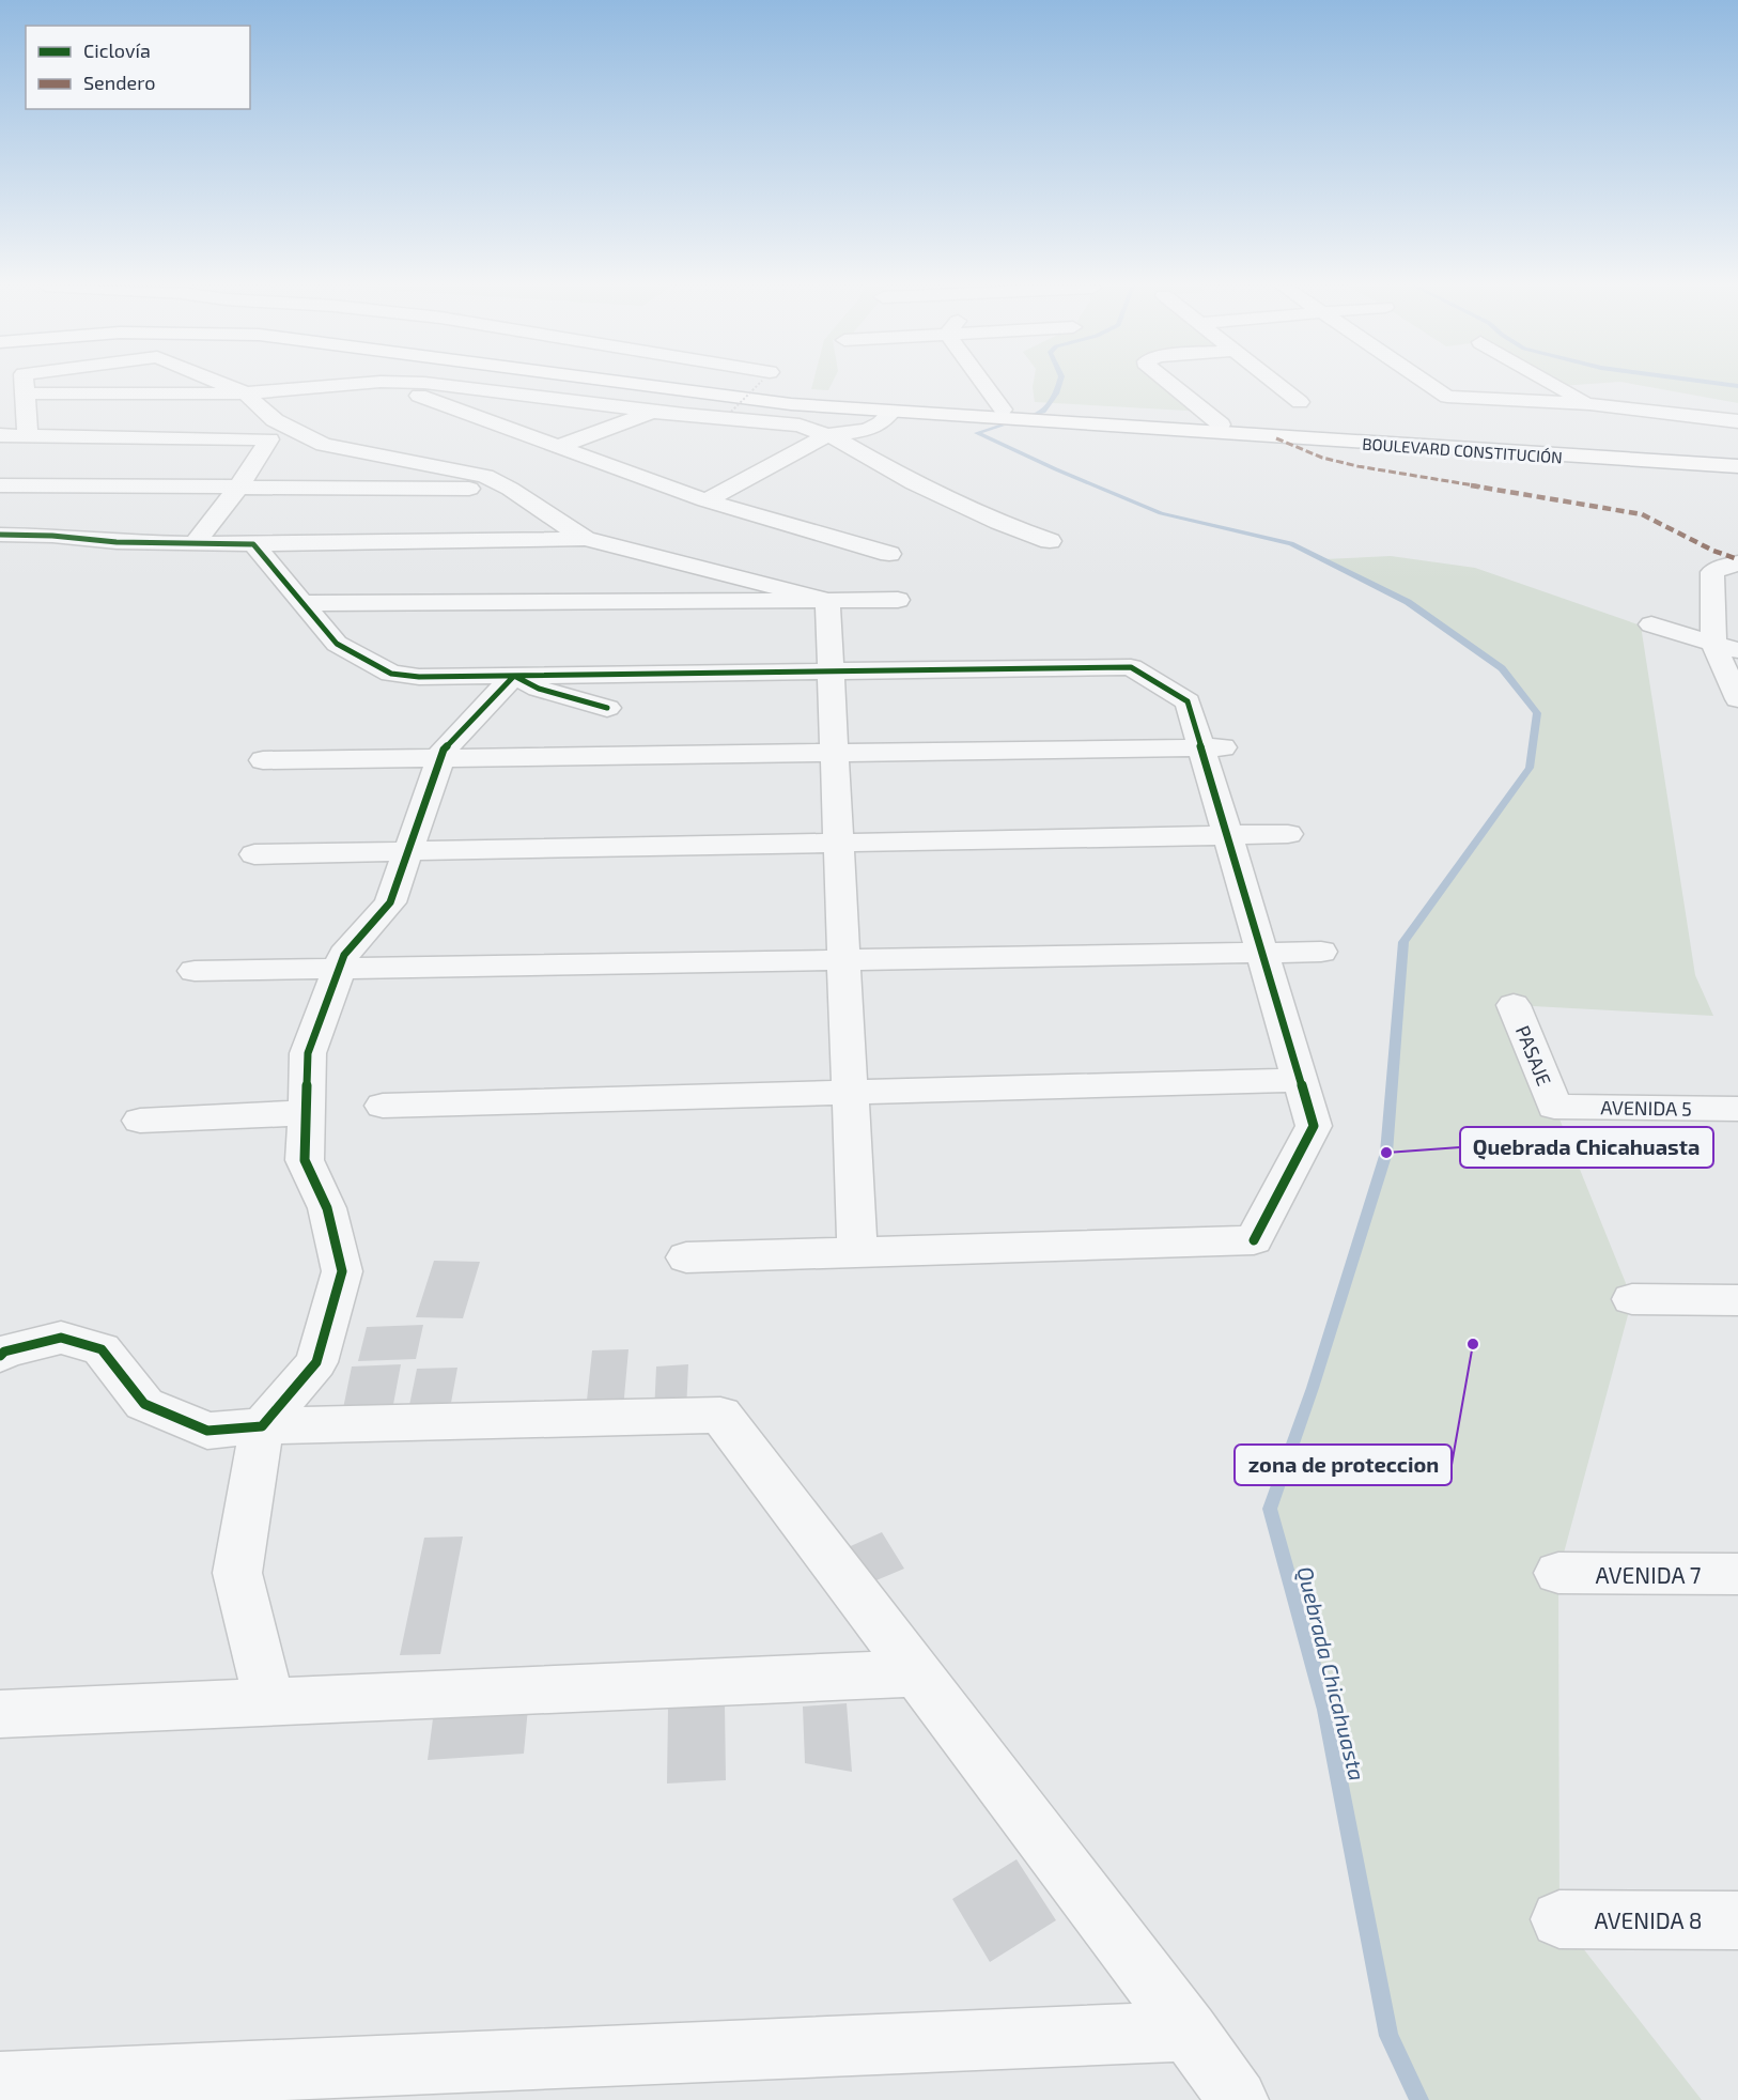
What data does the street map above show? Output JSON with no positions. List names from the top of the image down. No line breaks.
{"streets":{"highway":["BOULEVARD CONSTITUCIÓN"],"street":["PASAJE","AVENIDA 5","AVENIDA 7","AVENIDA 8"]},"crossings":[["PASAJE","AVENIDA 5"]],"water":["Quebrada Chicahuasta"],"places":["Quebrada Chicahuasta","zona de proteccion"],"legend":["Ciclovía","Sendero"]}
